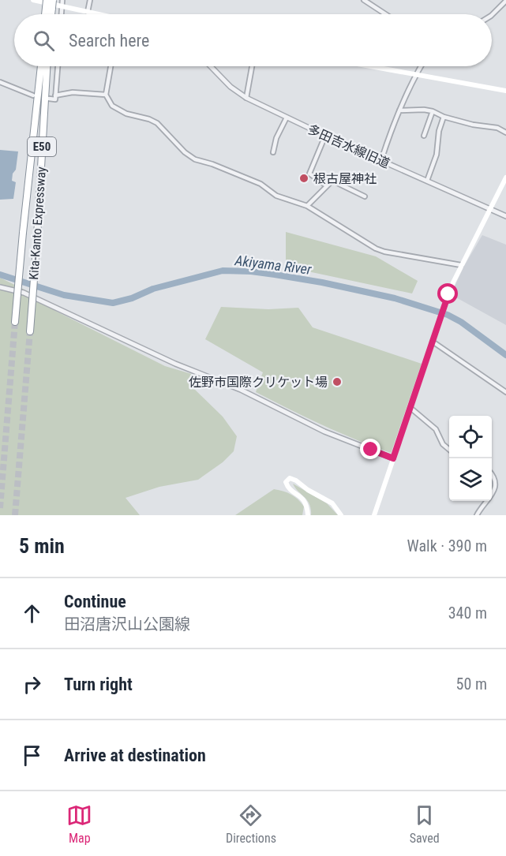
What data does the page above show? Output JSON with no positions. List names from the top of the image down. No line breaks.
{"streets":{"highway":["E50","Kita-Kanto Expressway"],"street":["多田吉水線旧道"]},"water":["Akiyama River"],"places":["根古屋神社","佐野市国際クリケット場"],"page":{"search":"Search here","heading":["5 min","Walk · 390 m"],"list":[["Continue","田沼唐沢山公園線","340 m"],["Turn right","50 m"],"Arrive at destination"],"nav":["Map","Directions","Saved"]}}
